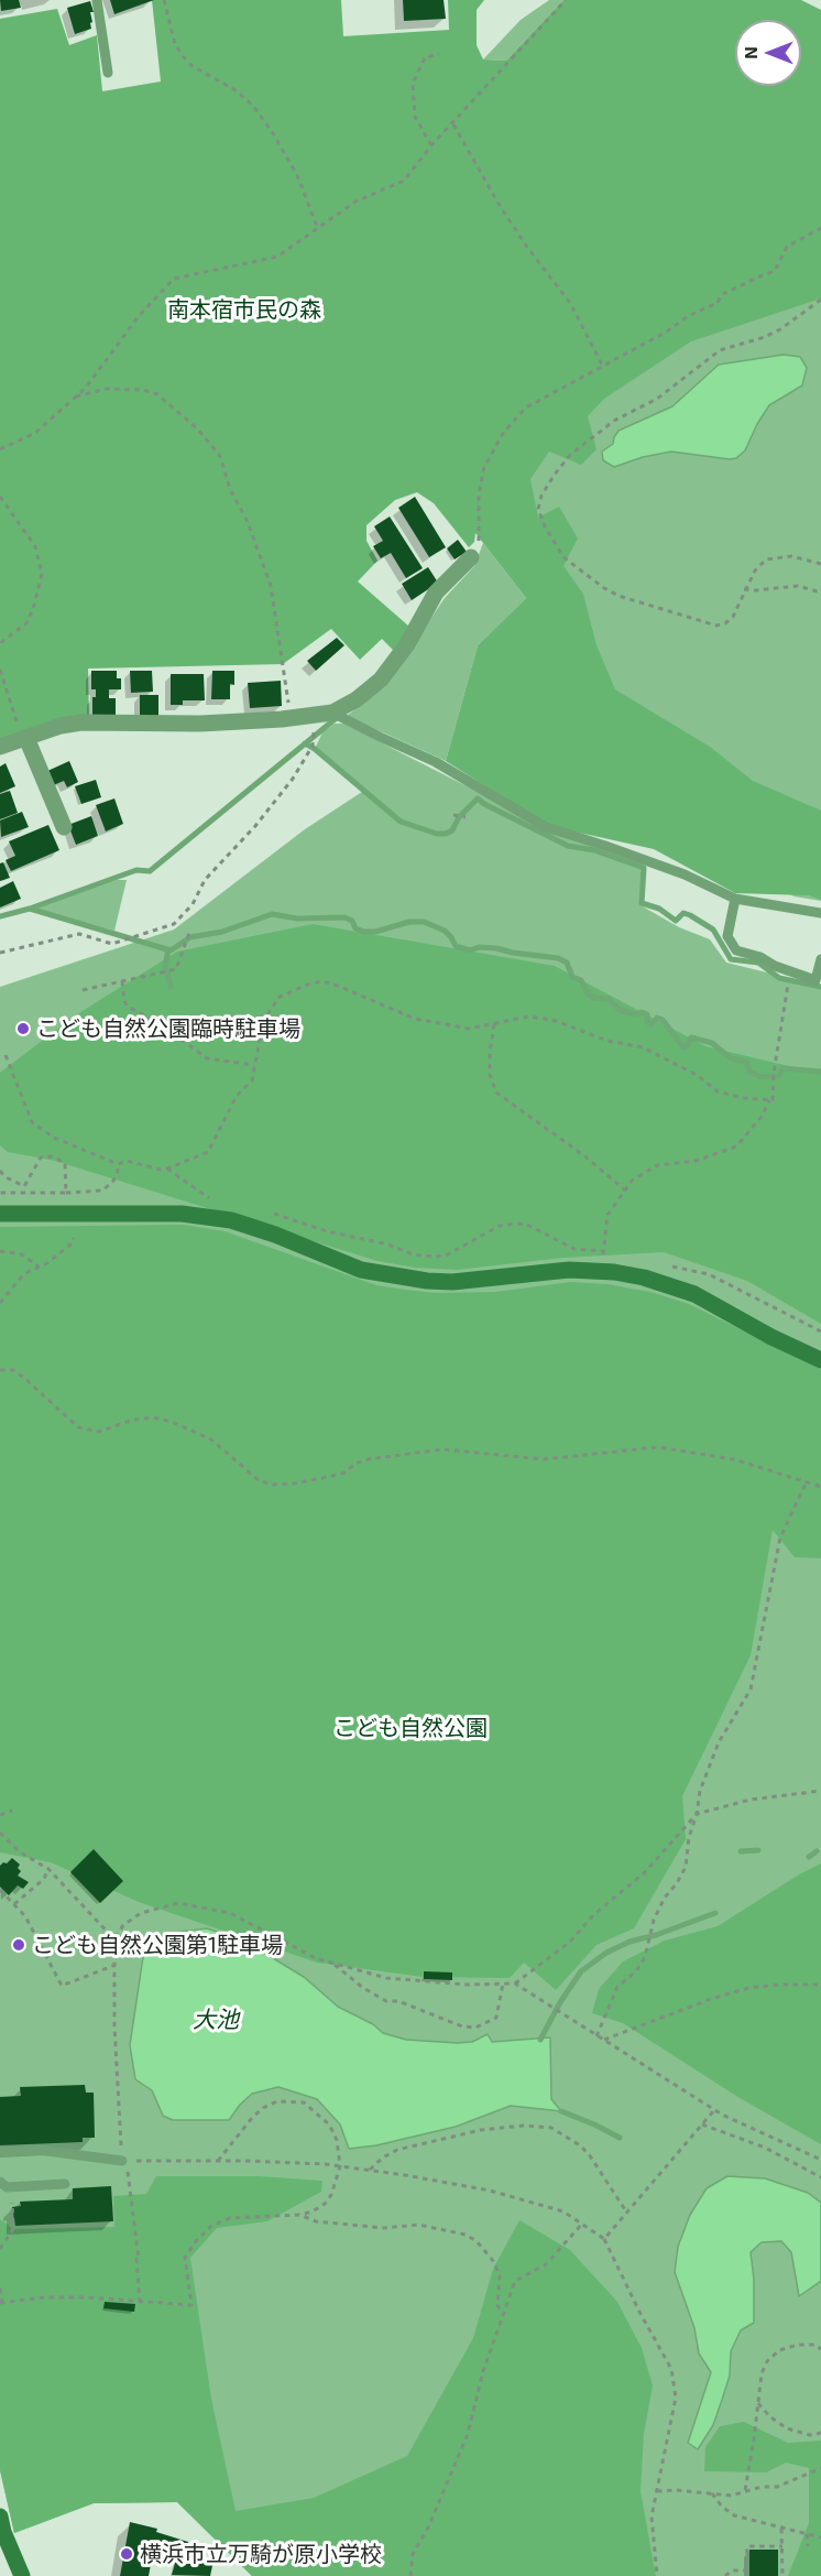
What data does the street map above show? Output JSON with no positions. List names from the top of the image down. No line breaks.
{"water":["大池"],"parks":["南本宿市民の森","こども自然公園"],"places":["こども自然公園臨時駐車場","こども自然公園第1駐車場","横浜市立万騎が原小学校"],"north":"left"}
